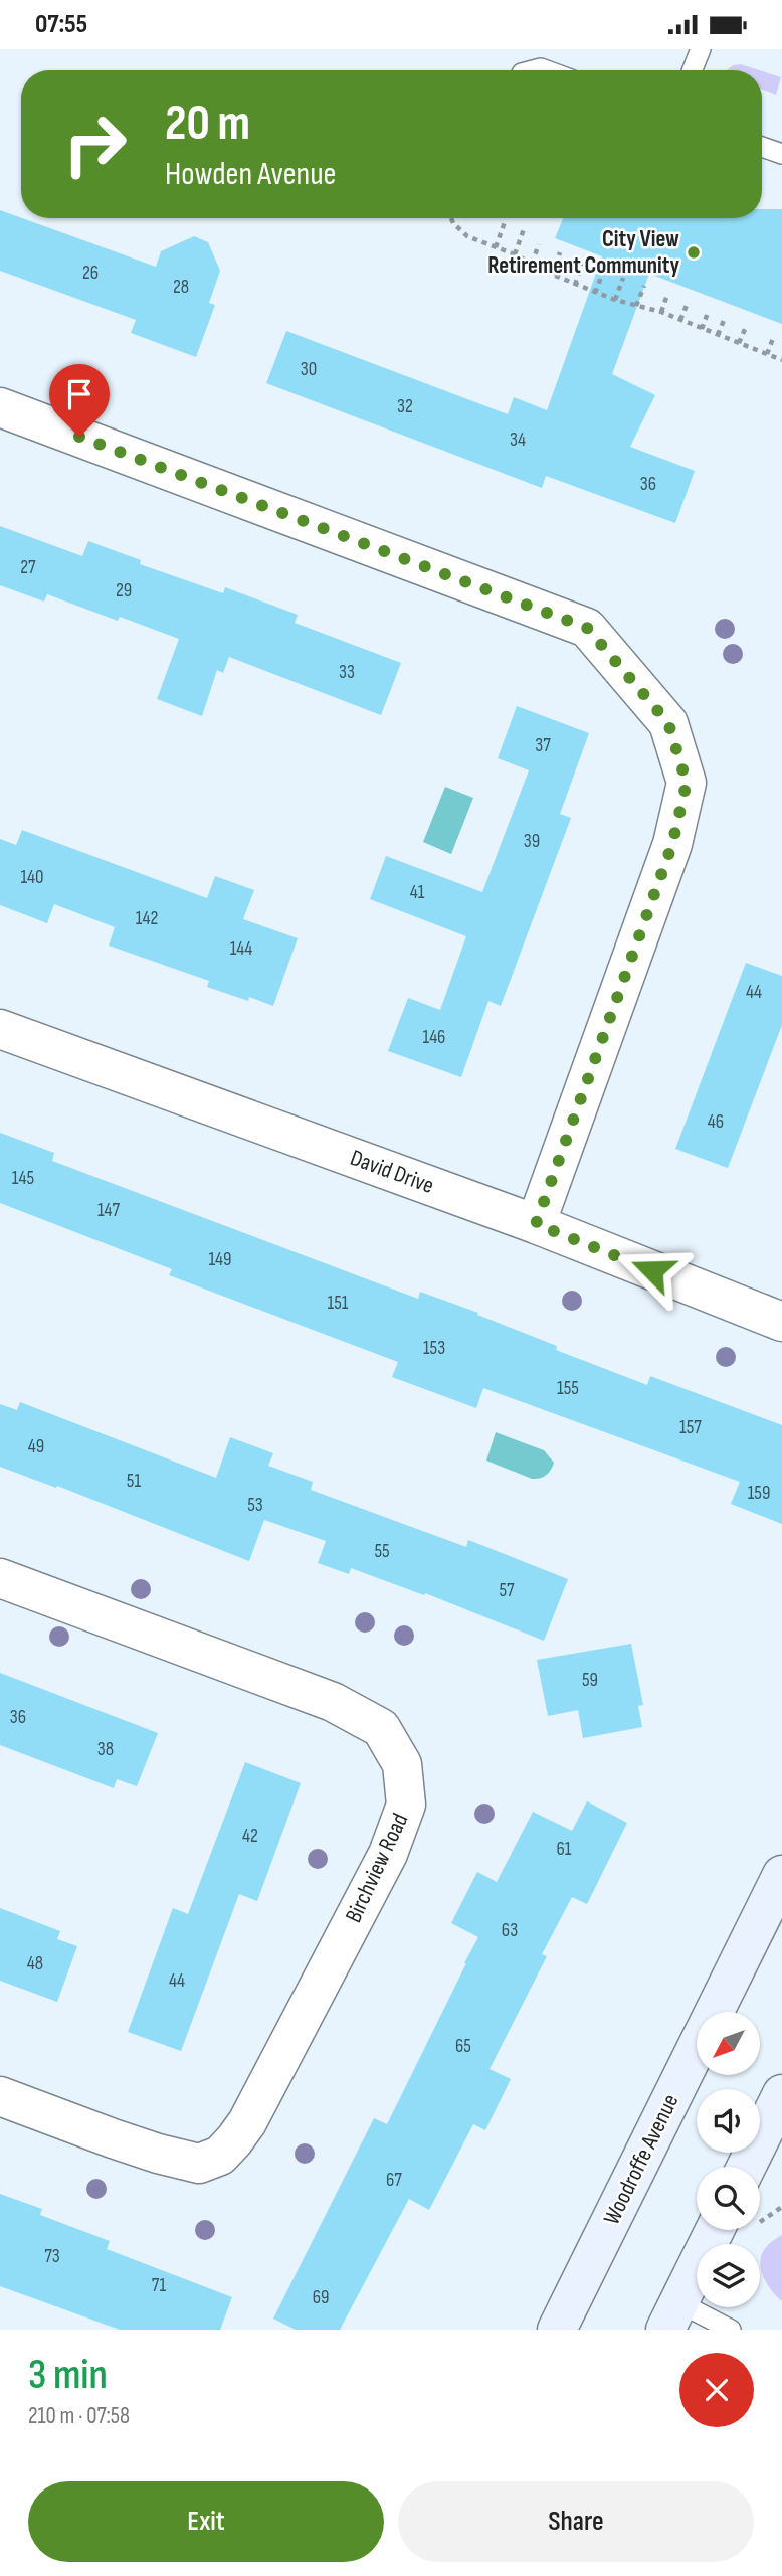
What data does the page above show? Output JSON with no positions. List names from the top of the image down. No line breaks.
{"streets":{"main road":["Woodroffe Avenue"],"street":["David Drive","Birchview Road"]},"places":["City View Retirement Community"],"house_numbers":["26","28","30","32","34","36","27","29","33","37","39","140","41","142","144","44","146","46","145","147","149","151","153","155","157","49","51","159","53","55","57","59","36","38","42","61","63","48","44","65","67","73","71","69"],"north":"bottom left","page":{"status":"07:55","turn":["20 m","Howden Avenue"],"heading":["3 min","210 m · 07:58"],"buttons":["Exit","Share"]}}
